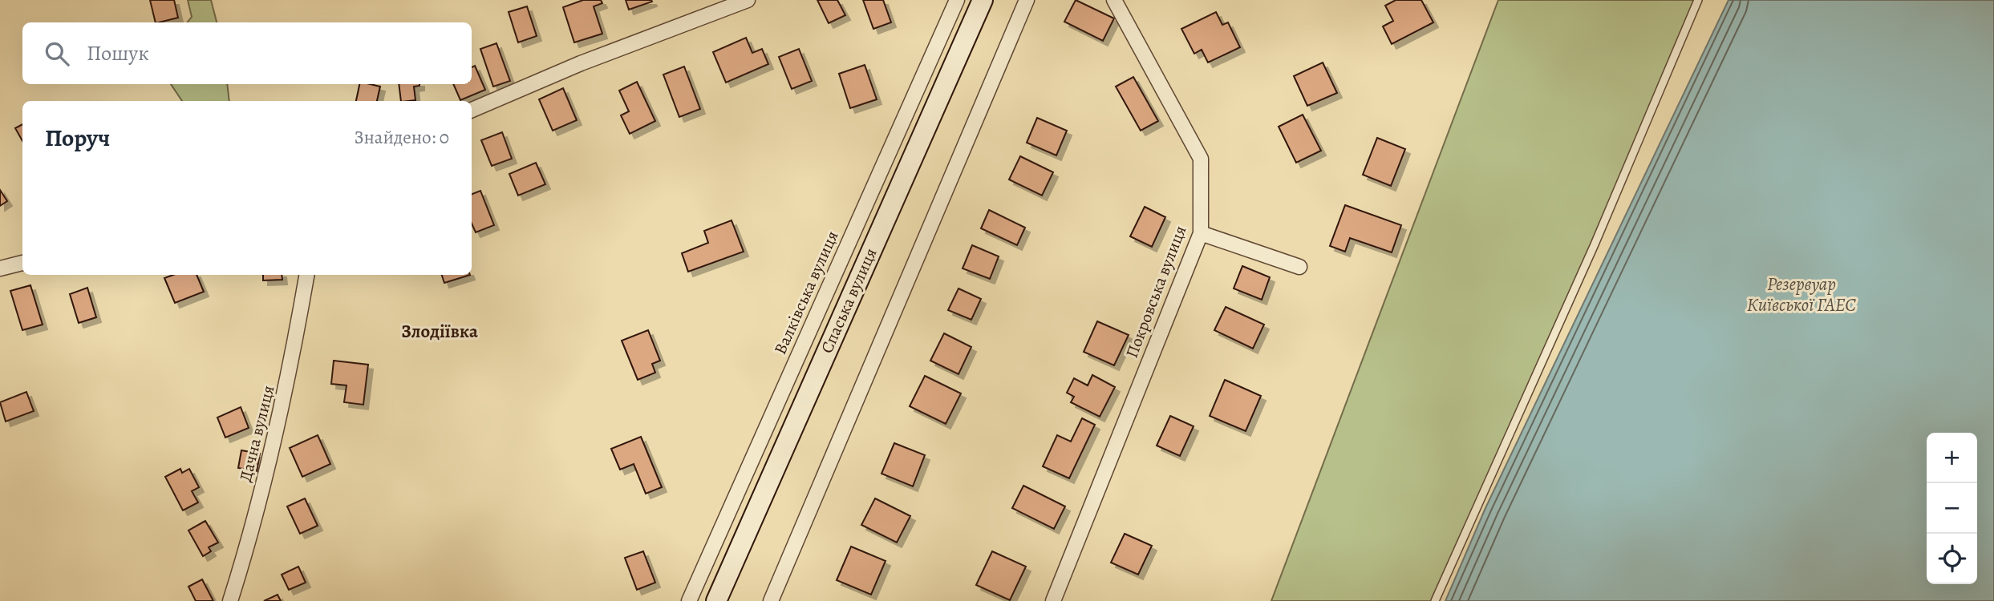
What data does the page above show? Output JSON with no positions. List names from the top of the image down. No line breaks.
{"streets":{"street":["Покровська вулиця","Валківська вулиця","Спаська вулиця","Дачна вулиця"]},"districts":["Злодіївка"],"water":["Резервуар Київської ГАЕС"],"page":{"search":"Пошук","heading":["Поруч","Знайдено: 0"],"map_buttons":["+","−"]}}
